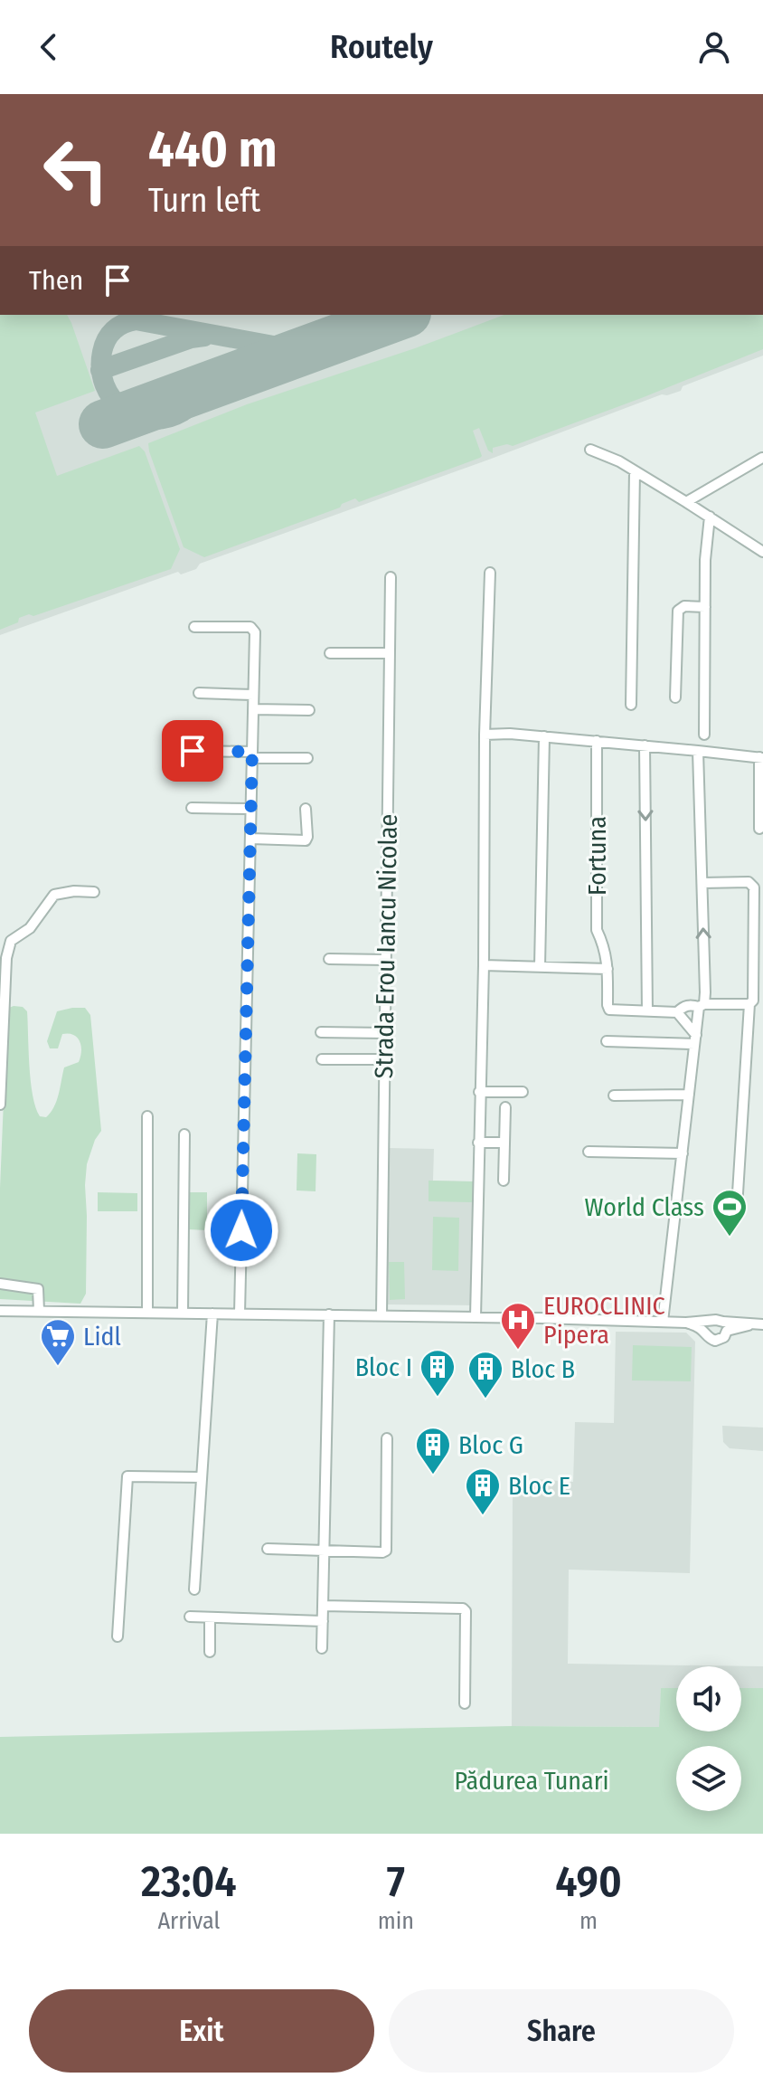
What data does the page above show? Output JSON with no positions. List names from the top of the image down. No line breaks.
{"streets":{"street":["Fortuna","Strada Erou Iancu Nicolae"]},"parks":["Pădurea Tunari"],"places":{"sports":["World Class"],"hospital":["EUROCLINIC Pipera"],"supermarket":["Lidl"],"building":["Bloc I","Bloc B","Bloc G","Bloc E"]},"page":{"header":"Routely","turn":["440 m","Turn left"],"then":"Then","eta":["23:04","Arrival","7","min","490","m"],"buttons":["Exit","Share"]}}
